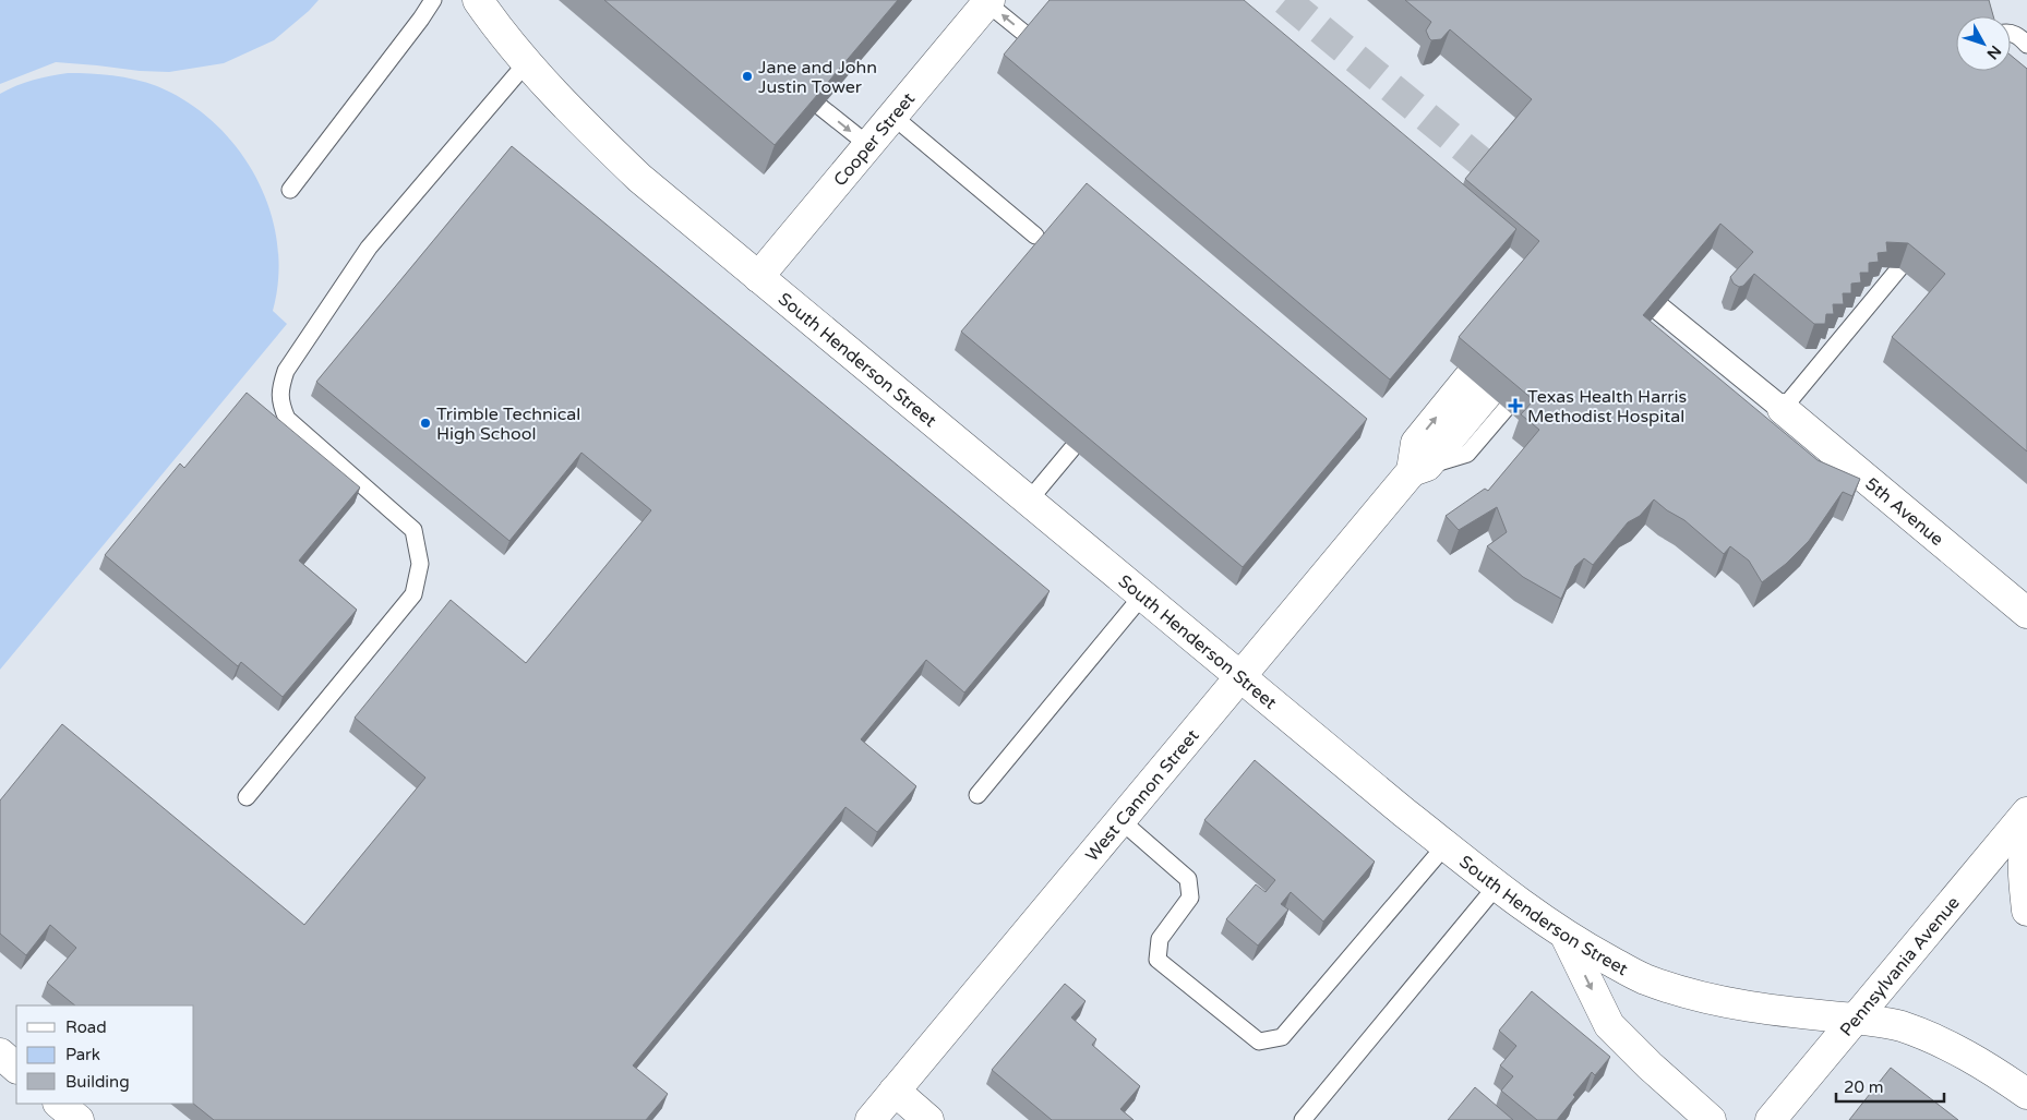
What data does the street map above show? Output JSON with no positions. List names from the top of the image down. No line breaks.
{"streets":{"street":["Cooper Street","South Henderson Street","5th Avenue","West Cannon Street","Pennsylvania Avenue"]},"crossings":[["Cooper Street","South Henderson Street"],["South Henderson Street","West Cannon Street"],["South Henderson Street","Pennsylvania Avenue"]],"places":{"other":["Jane and John Justin Tower","Trimble Technical High School"],"health":["Texas Health Harris Methodist Hospital"]},"legend":["Road","Park","Building"],"scale_bar":"20 m","north":"bottom right"}
